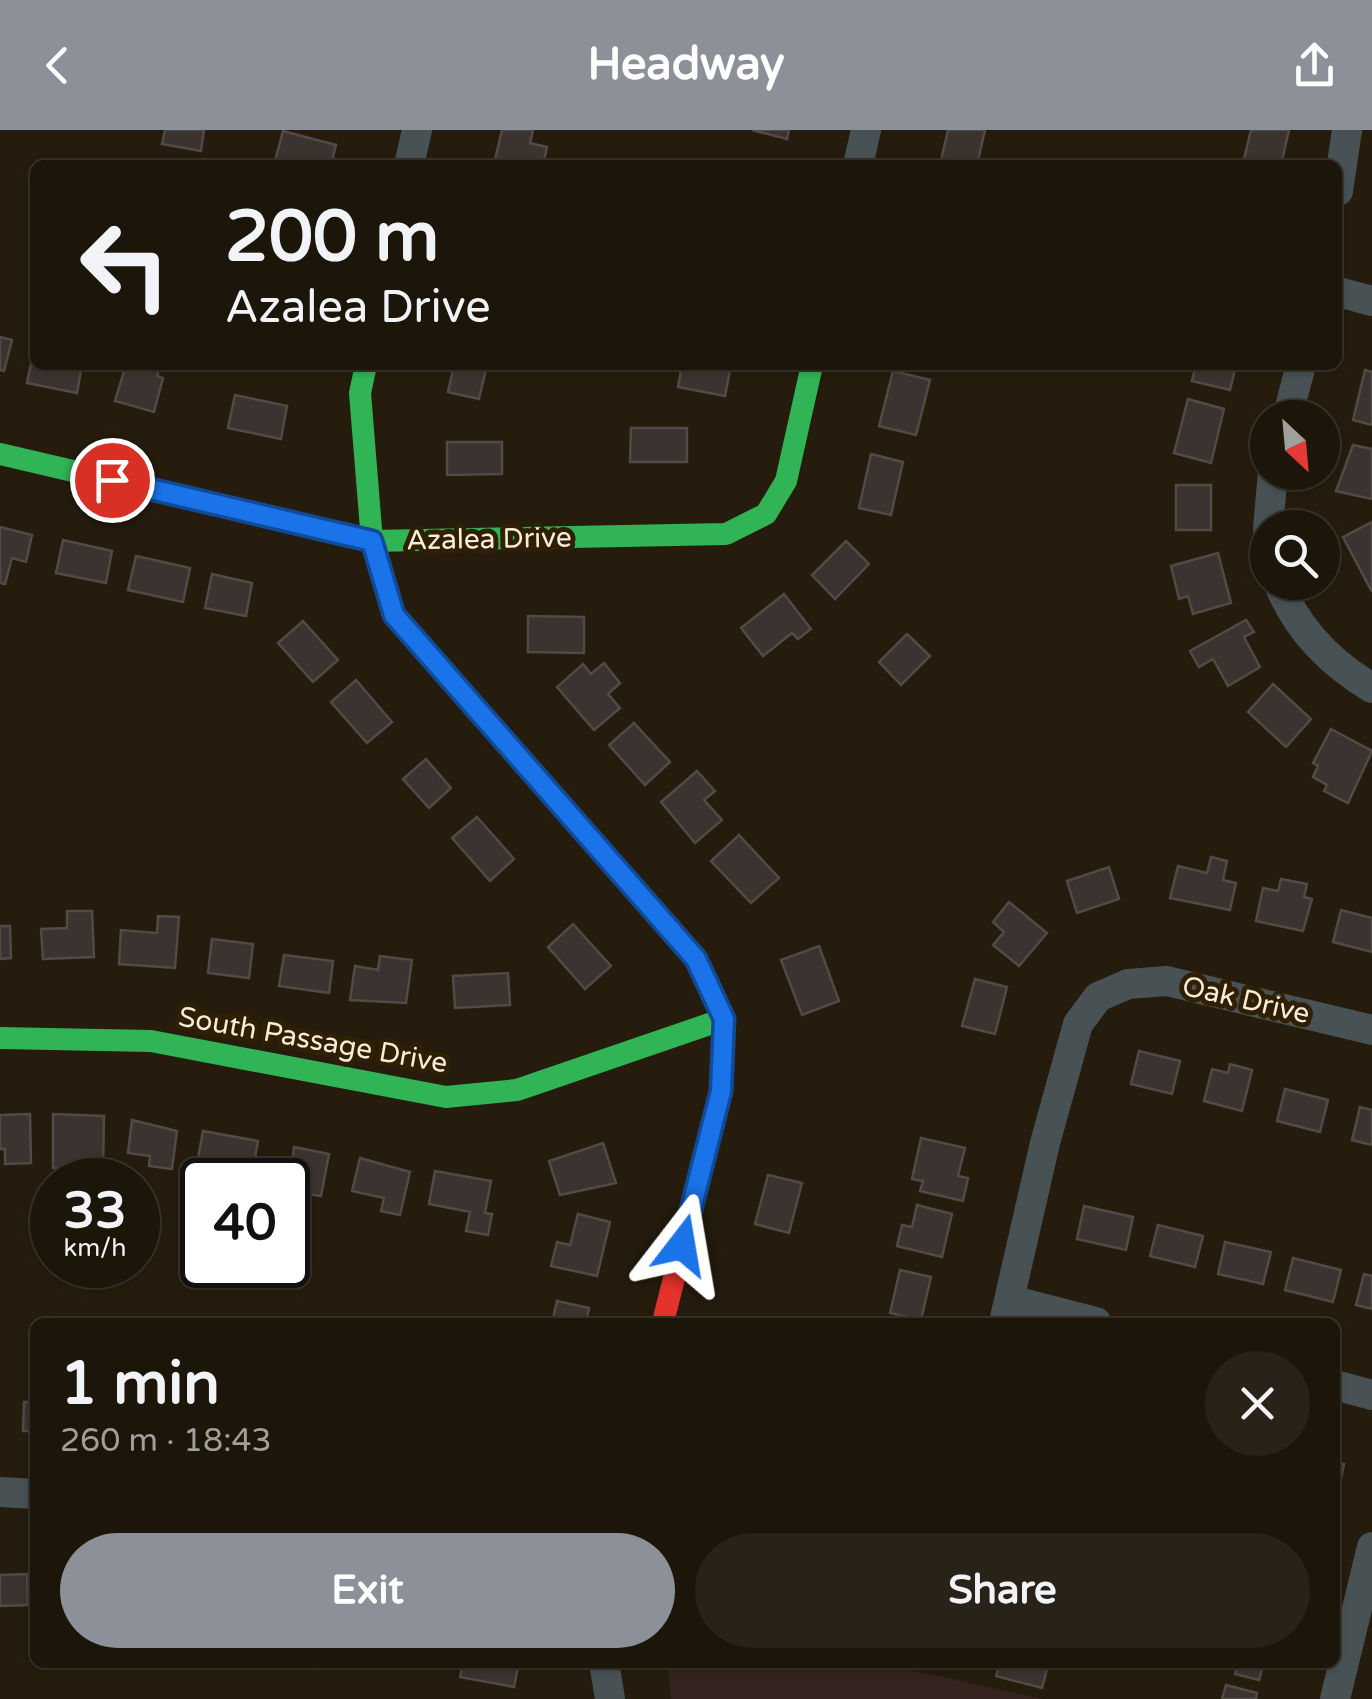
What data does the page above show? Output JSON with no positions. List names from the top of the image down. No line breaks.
{"streets":{"street":["Azalea Drive","Oak Drive","South Passage Drive"]},"north":"bottom right","page":{"header":"Headway","turn":["200 m","Azalea Drive"],"speed":"33 km/h","limit":"40","heading":["1 min","260 m · 18:43"],"buttons":["Exit","Share"]}}
